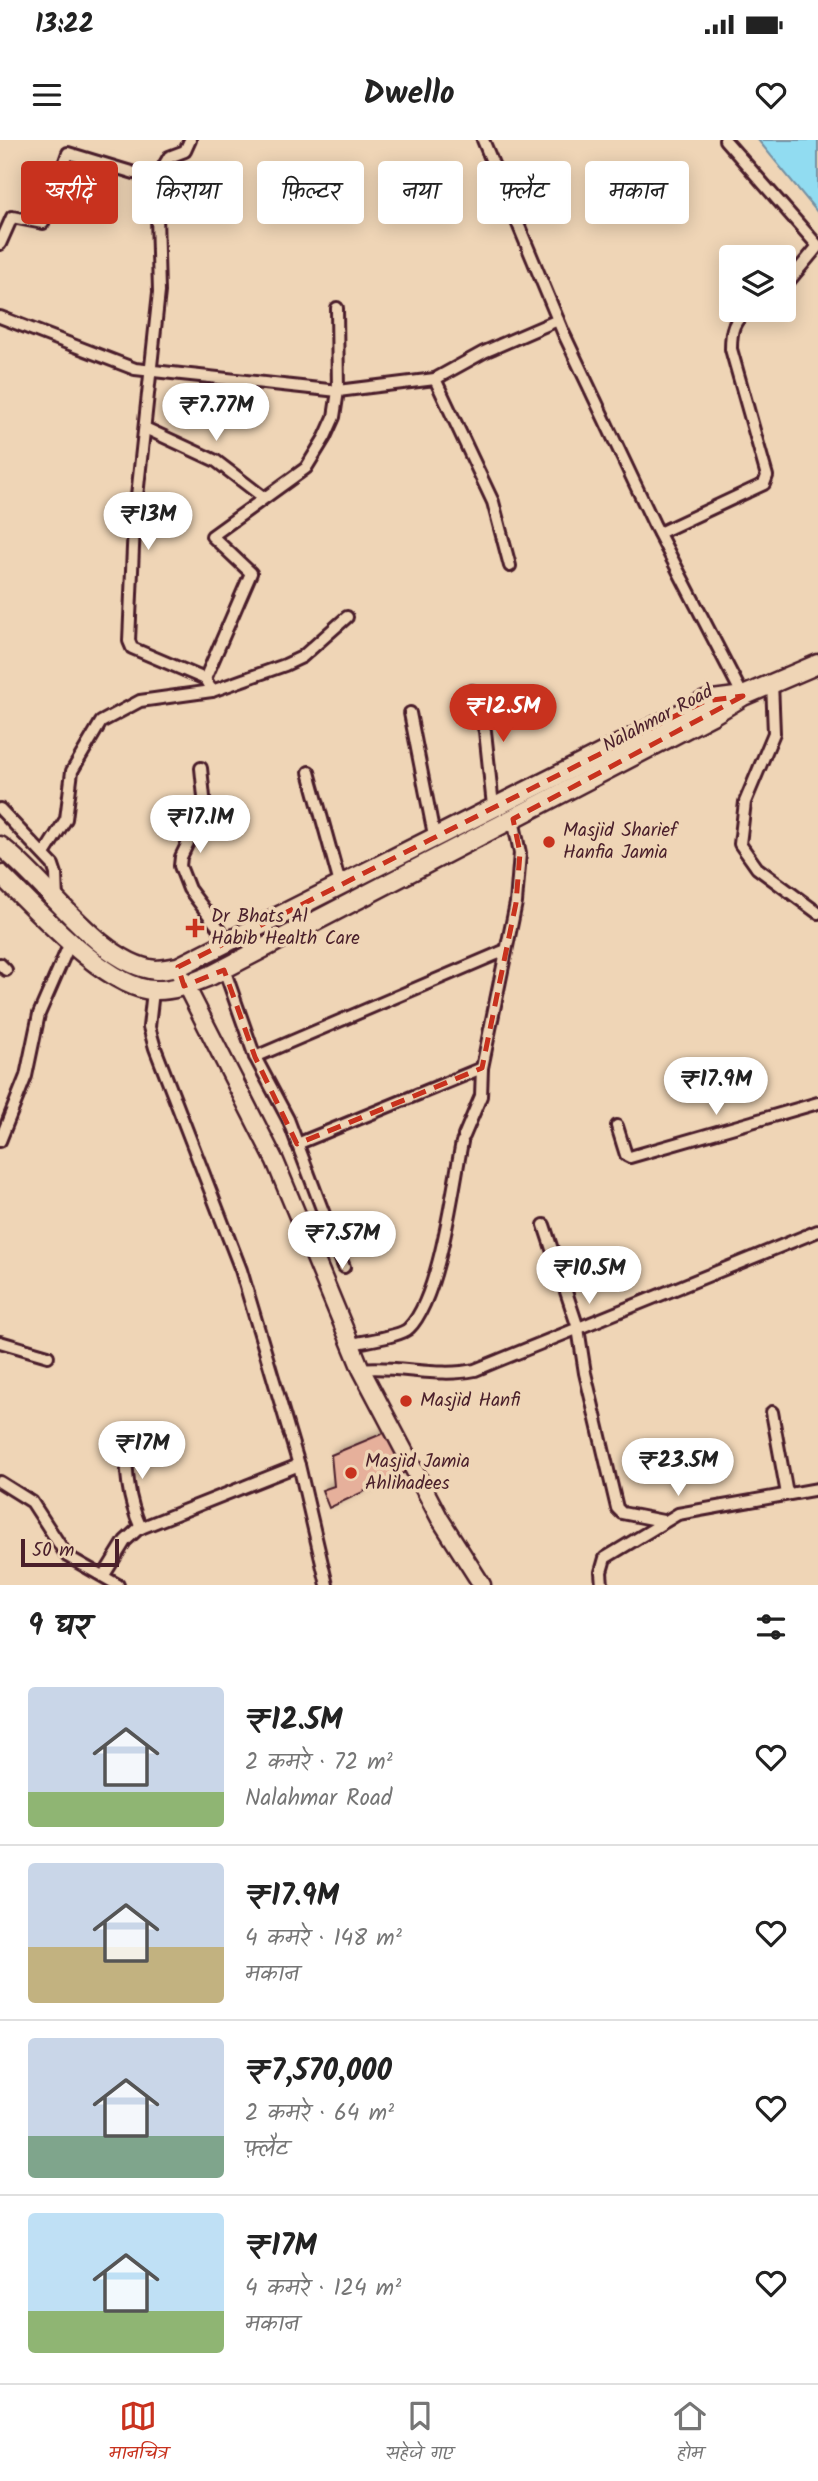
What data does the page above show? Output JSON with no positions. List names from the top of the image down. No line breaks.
{"streets":{"main road":["Nalahmar Road"]},"places":{"other":["Masjid Sharief Hanfia Jamia","Masjid Hanfi","Masjid Jamia Ahlihadees"],"health":["Dr Bhats Al Habib Health Care"]},"scale_bar":"50 m","page":{"status":"13:22","header":"Dwello","chip":["खरीदें","किराया","फ़िल्टर","नया","फ़्लैट","मकान"],"price":["₹7.77M","₹13M","₹12.5M","₹17.1M","₹17.9M","₹7.57M","₹10.5M","₹17M","₹23.5M"],"scale":"50 m","heading":"9 घर","list":[{"name":"₹12.5M","note":"2 कमरे · 72 m² · Nalahmar Road"},{"name":"₹17.9M","note":"4 कमरे · 148 m² · मकान"},{"name":"₹7,570,000","note":"2 कमरे · 64 m² · फ़्लैट"},{"name":"₹17M","note":"4 कमरे · 124 m² · मकान"}],"tabs":["मानचित्र","सहेजे गए","होम"]}}
